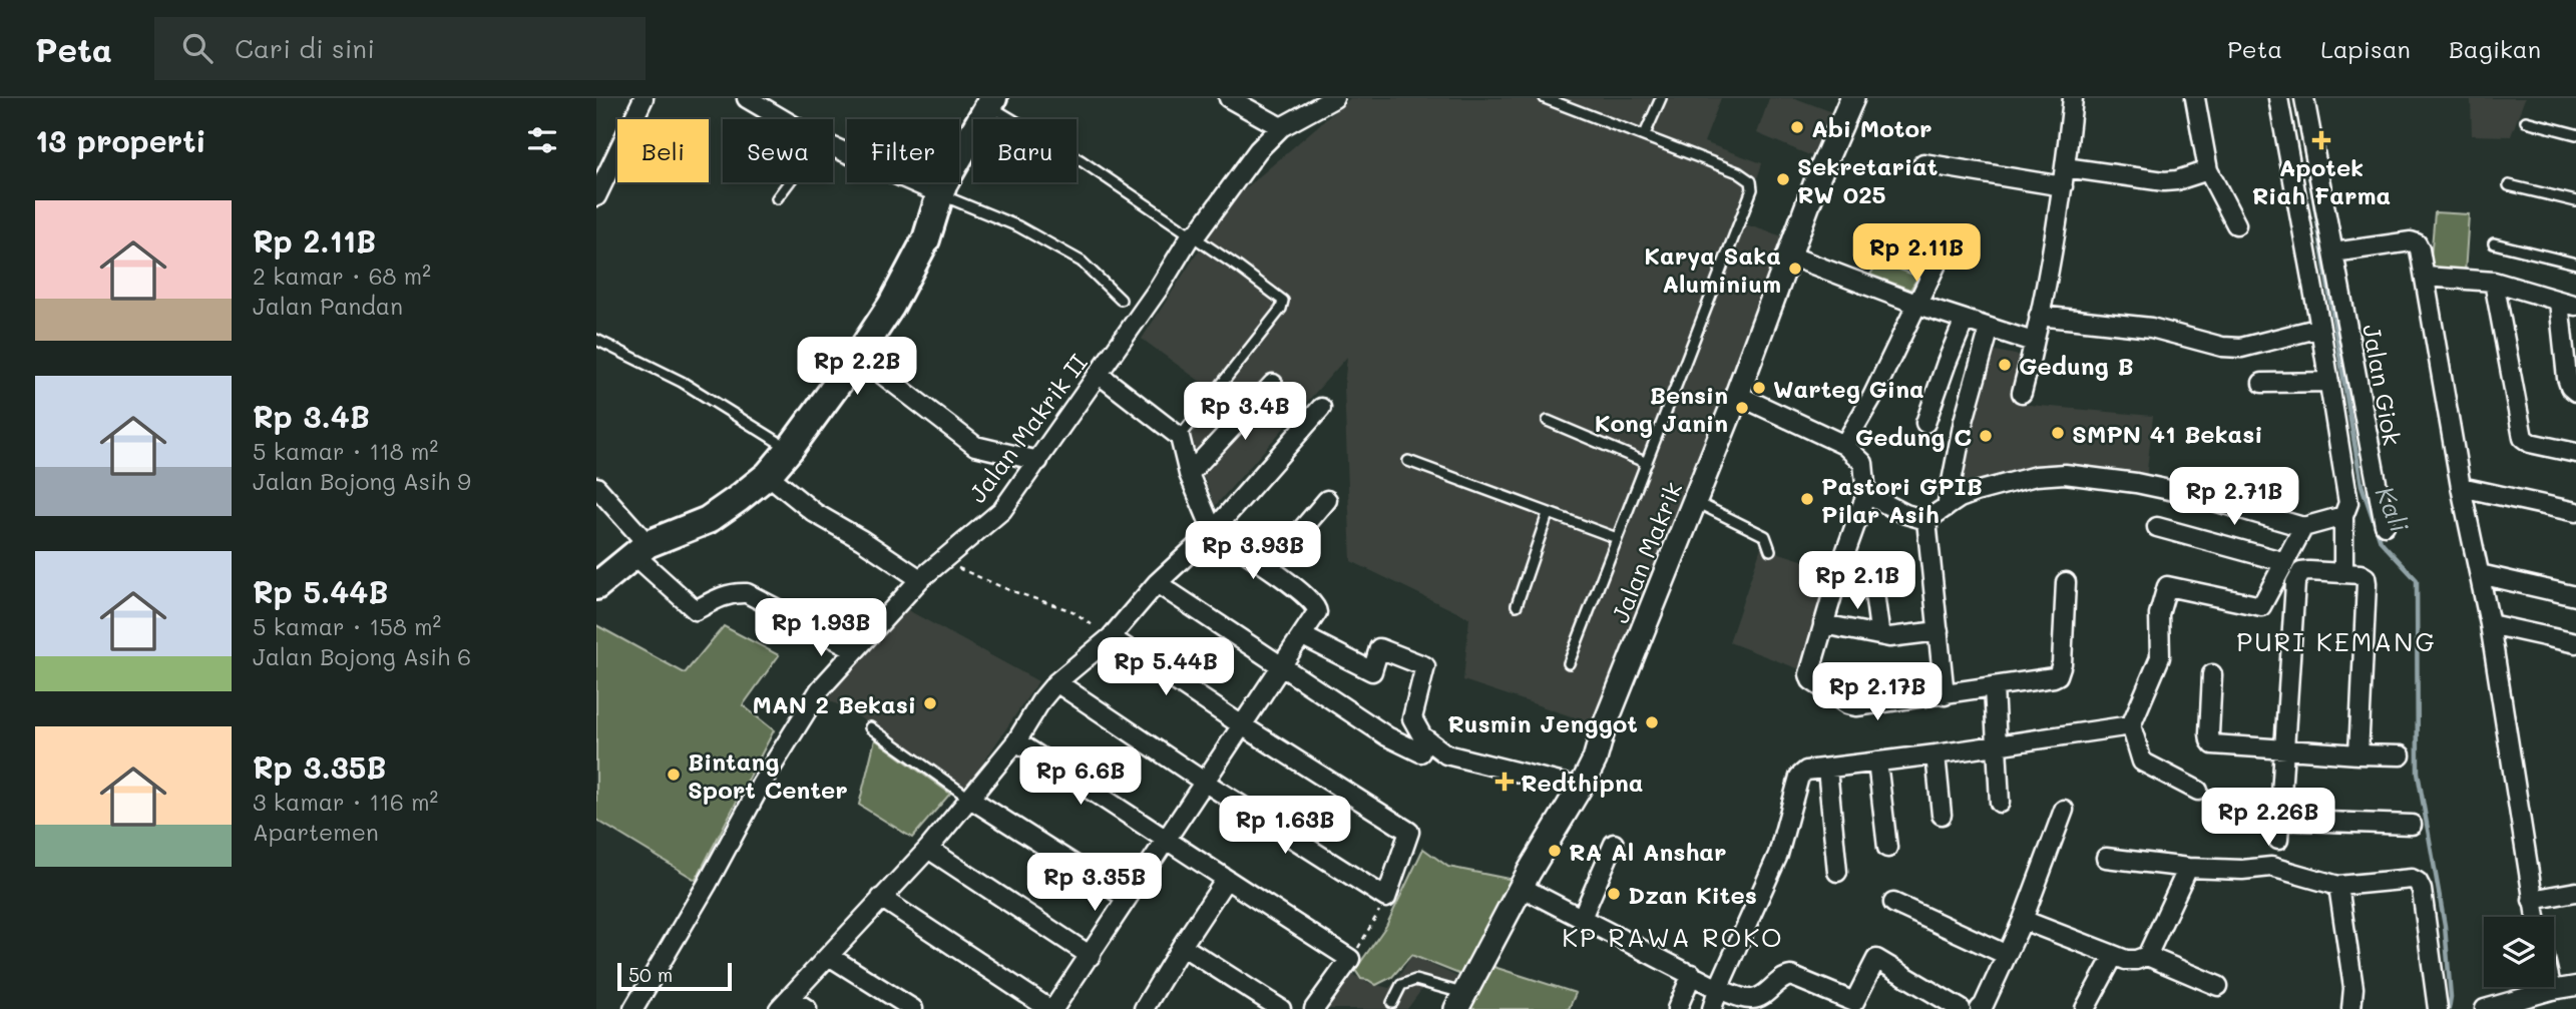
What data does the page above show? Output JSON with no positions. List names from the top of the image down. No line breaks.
{"streets":{"street":["Jalan Giok","Jalan Makrik II","Jalan Makrik"]},"districts":["PURI KEMANG","KP RAWA ROKO"],"water":["Kali"],"places":{"other":["Abi Motor","Sekretariat RW 025","Karya Saka Aluminium","Gedung B","Warteg Gina","Bensin Kong Janin","SMPN 41 Bekasi","Gedung C","Pastori GPIB Pilar Asih","MAN 2 Bekasi","Rusmin Jenggot","Bintang Sport Center","RA Al Anshar","Dzan Kites"],"health":["Apotek Riah Farma","Redthipna"]},"scale_bar":"50 m","page":{"header":"Peta","search":"Cari di sini","nav":["Peta","Lapisan","Bagikan"],"heading":"13 properti","chip":["Beli","Sewa","Filter","Baru"],"list":[{"name":"Rp 2.11B","note":"2 kamar · 68 m² · Jalan Pandan"},{"name":"Rp 3.4B","note":"5 kamar · 118 m² · Jalan Bojong Asih 9"},{"name":"Rp 5.44B","note":"5 kamar · 158 m² · Jalan Bojong Asih 6"},{"name":"Rp 3.35B","note":"3 kamar · 116 m² · Apartemen"}],"price":["Rp 2.11B","Rp 2.2B","Rp 3.4B","Rp 2.71B","Rp 3.93B","Rp 2.1B","Rp 1.93B","Rp 5.44B","Rp 2.17B","Rp 6.6B","Rp 2.26B","Rp 1.63B","Rp 3.35B"],"scale":"50 m"}}
